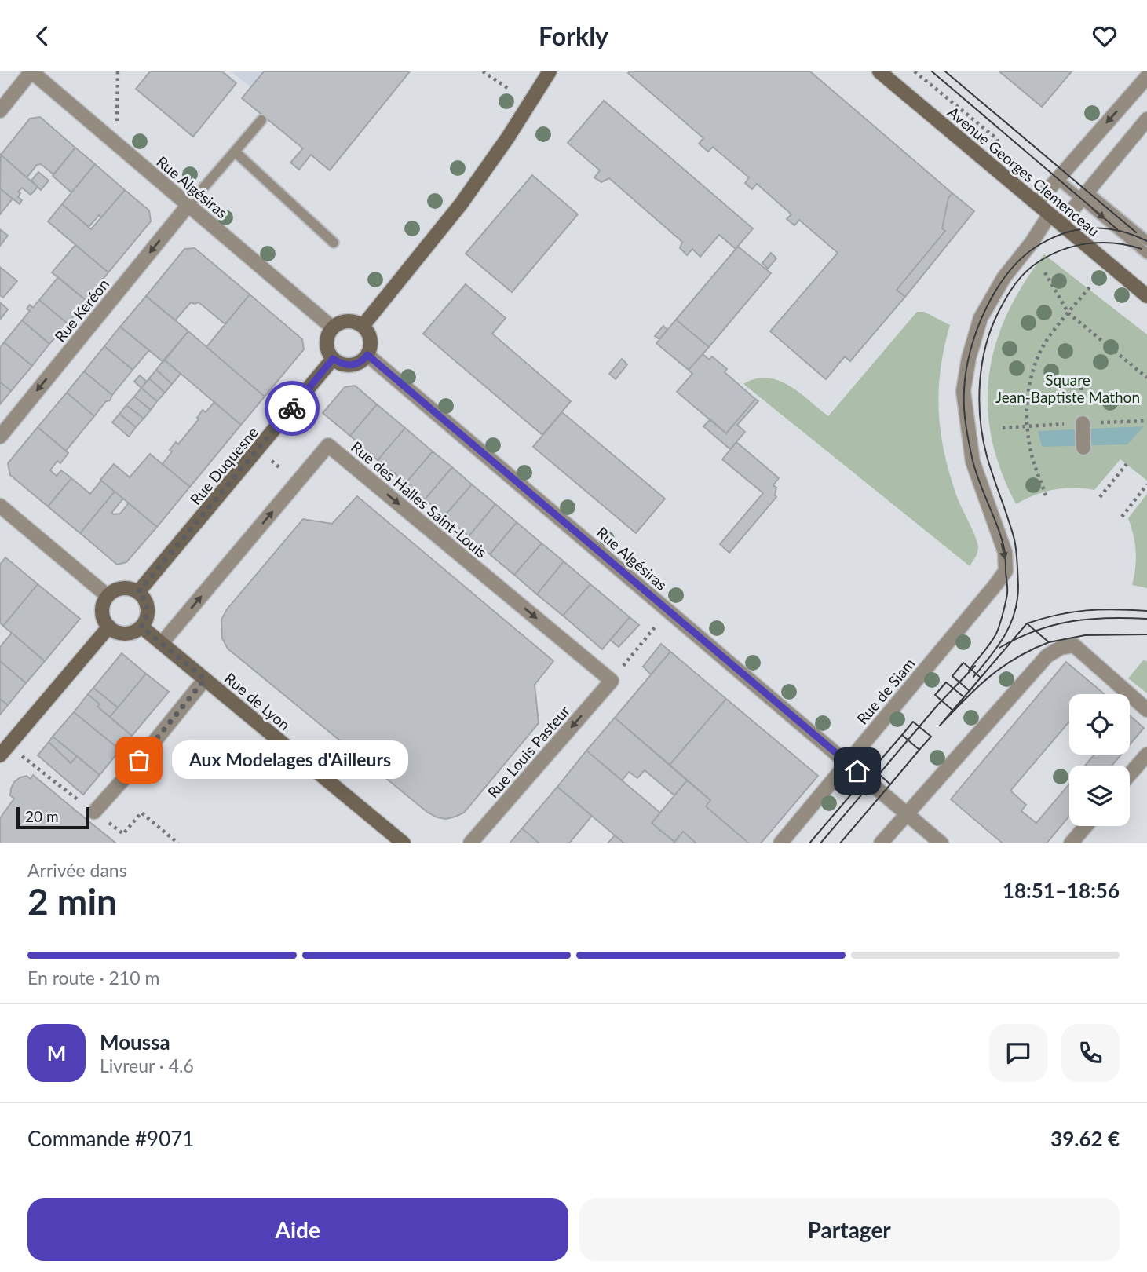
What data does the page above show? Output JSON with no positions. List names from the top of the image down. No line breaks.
{"streets":{"main road":["Avenue Georges Clemenceau","Rue Duquesne","Rue de Lyon"],"street":["Rue Algésiras","Rue Keréon","Rue des Halles Saint-Louis","Rue de Siam","Rue Louis Pasteur"]},"crossings":[["Avenue Georges Clemenceau","Rue de Siam"],["Rue Algésiras","Rue Keréon"],["Rue Algésiras","Rue Duquesne"],["Rue Algésiras","Rue de Siam"],["Rue Duquesne","Rue de Lyon"],["Rue des Halles Saint-Louis","Rue de Lyon"],["Rue des Halles Saint-Louis","Rue Louis Pasteur"]],"one_way":["Rue Keréon","Rue de Siam","Rue Louis Pasteur"],"parks":["Square Jean-Baptiste Mathon"],"places":["Aux Modelages d'Ailleurs"],"scale_bar":"20 m","page":{"header":"Forkly","bubble":"Aux Modelages d'Ailleurs","scale":"20 m","heading":["2 min","Arrivée dans","18:51–18:56"],"panel":["Moussa","Livreur · 4.6","Commande #9071","39.62 €"],"bar":"En route · 210 m","round":"M","buttons":["Aide","Partager"]}}
